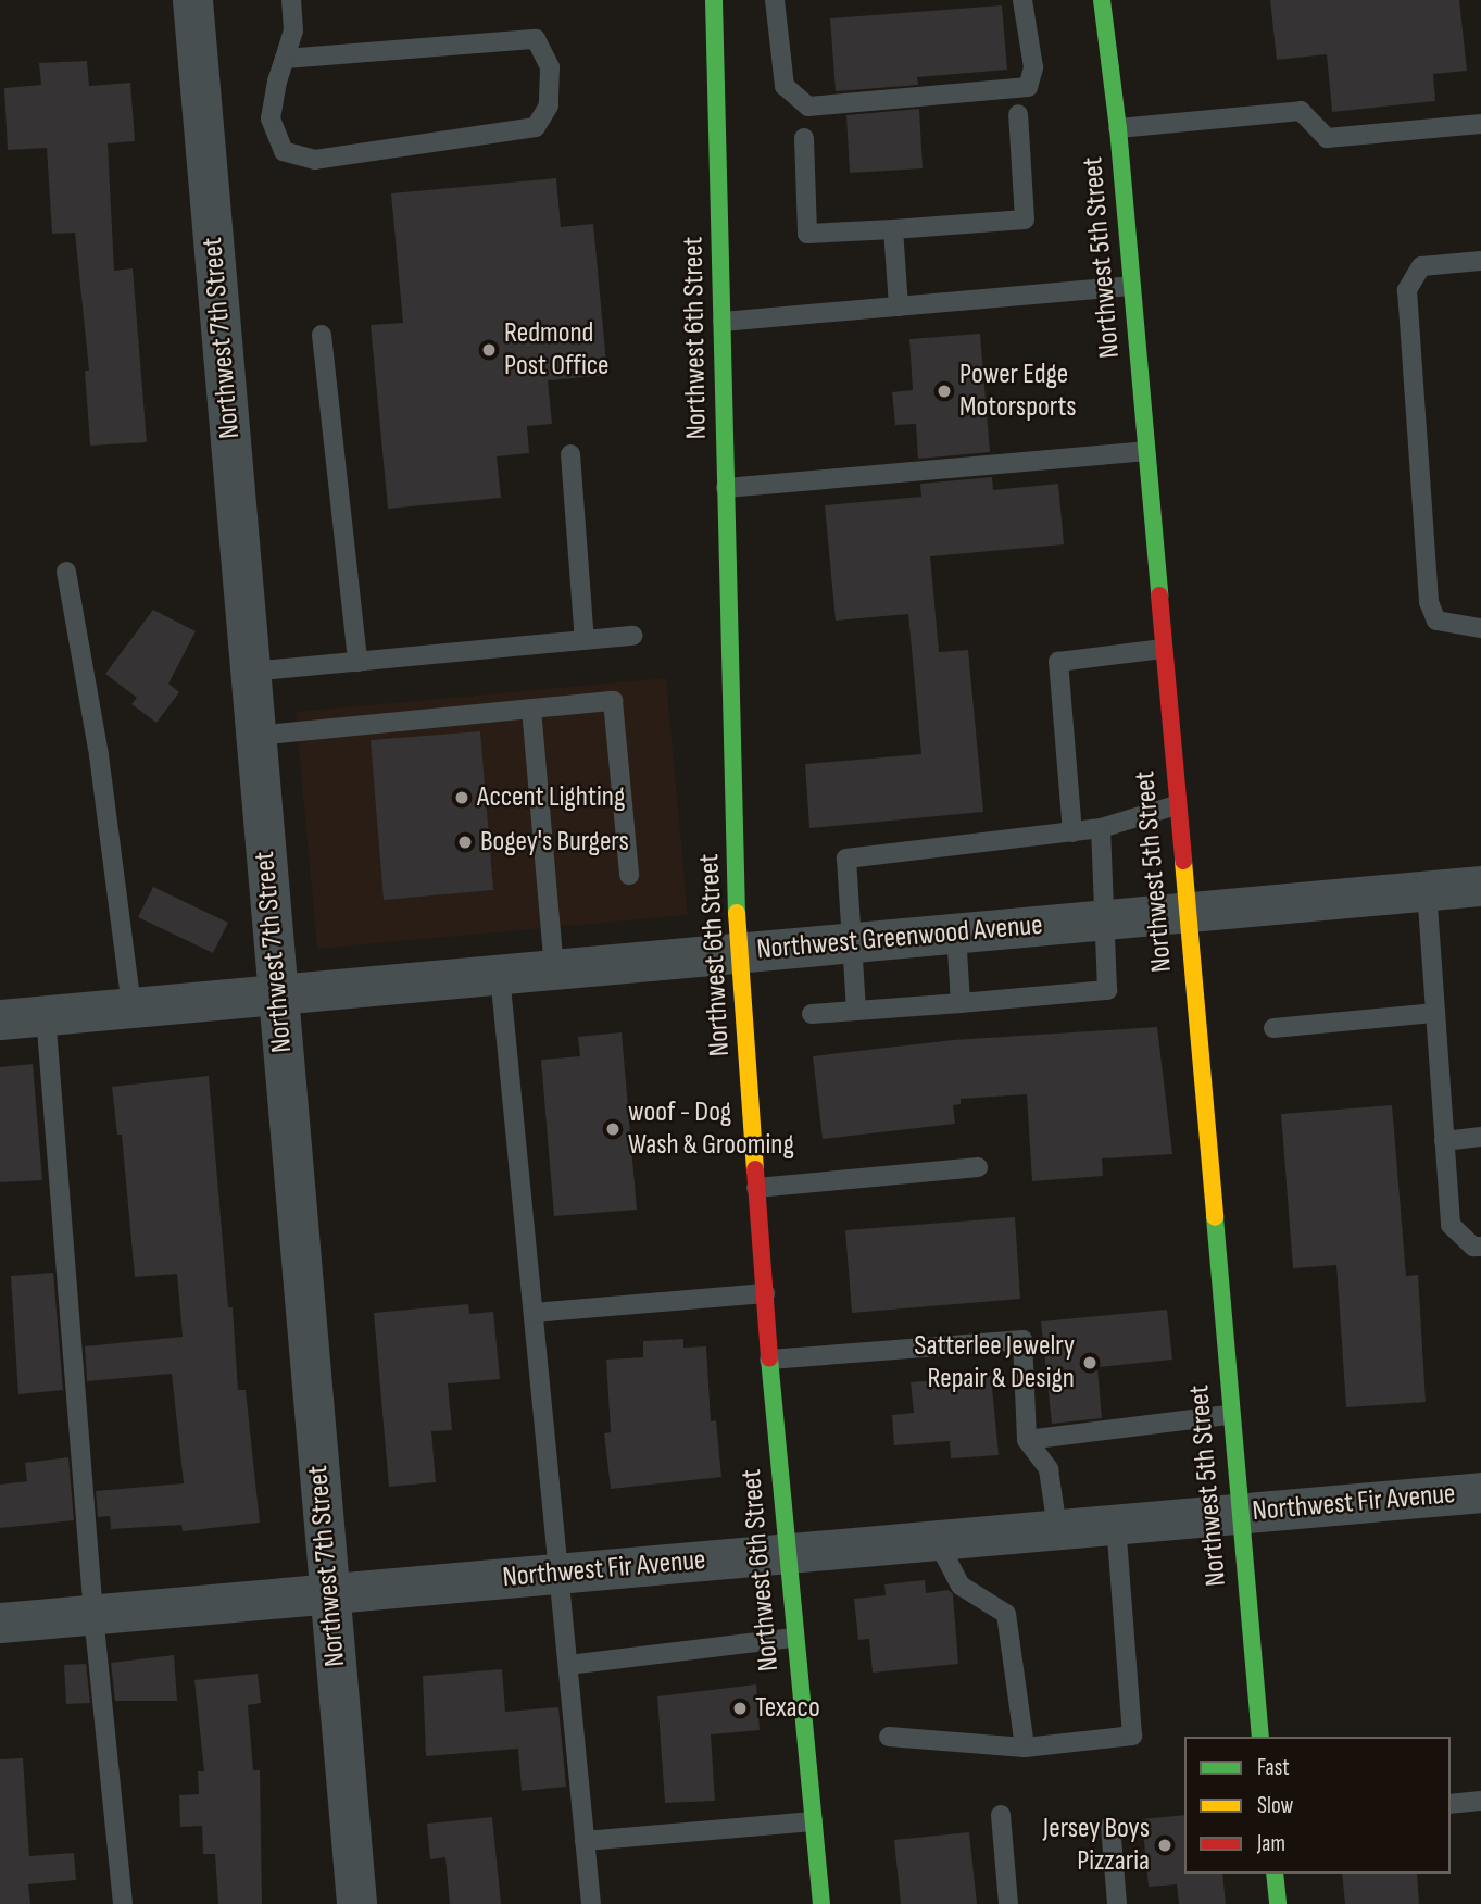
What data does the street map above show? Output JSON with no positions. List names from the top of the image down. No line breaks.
{"streets":{"main road":["Northwest 5th Street","Northwest 6th Street"],"street":["Northwest 7th Street","Northwest Greenwood Avenue","Northwest Fir Avenue"]},"crossings":[["Northwest 5th Street","Northwest Greenwood Avenue"],["Northwest 5th Street","Northwest Fir Avenue"],["Northwest 7th Street","Northwest Greenwood Avenue"],["Northwest 7th Street","Northwest Fir Avenue"],["Northwest 6th Street","Northwest Greenwood Avenue"],["Northwest 6th Street","Northwest Fir Avenue"]],"places":["Redmond Post Office","Power Edge Motorsports","Accent Lighting","Bogey's Burgers","woof - Dog Wash & Grooming","Satterlee Jewelry Repair & Design","Texaco","Jersey Boys Pizzaria"],"legend":["Fast","Slow","Jam"]}
